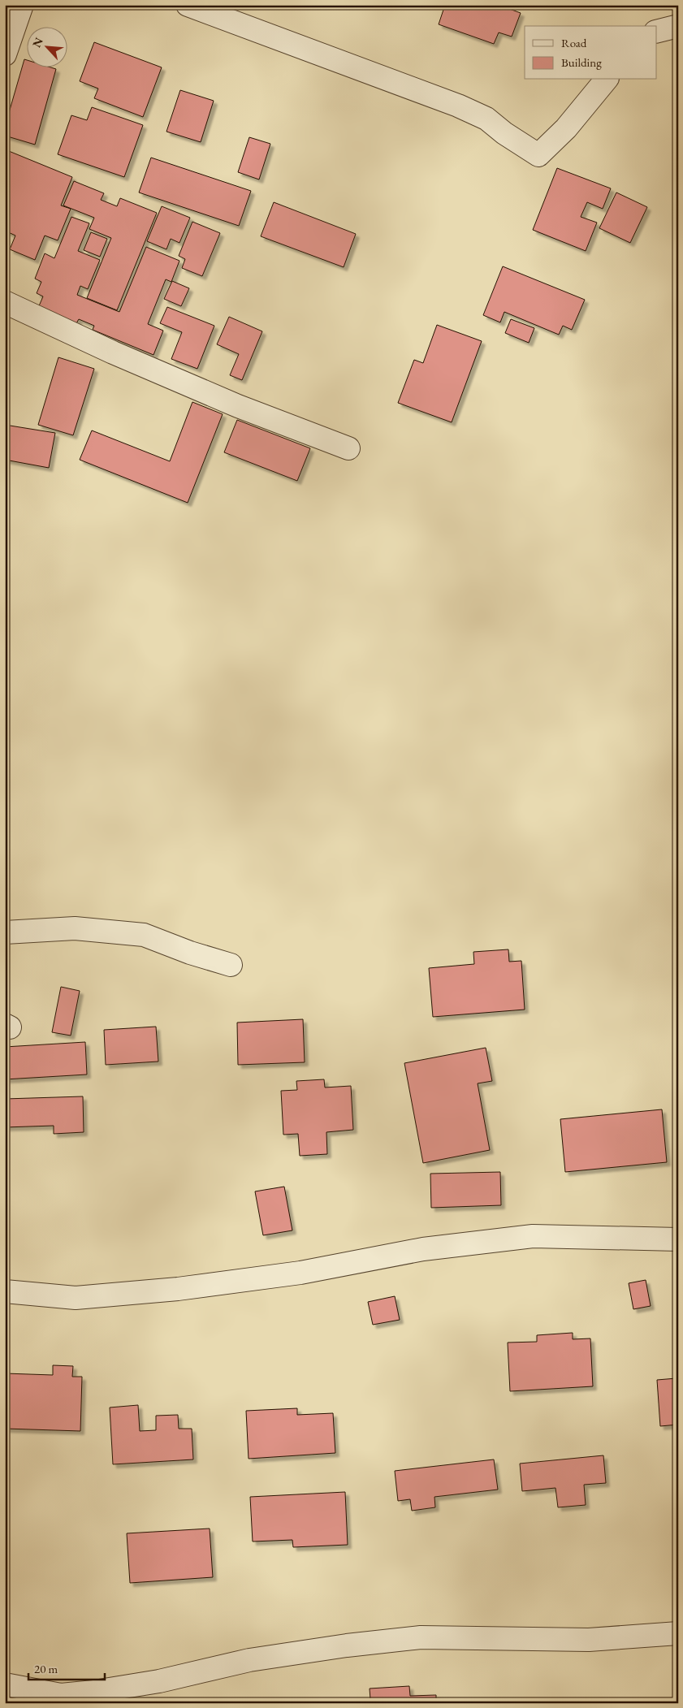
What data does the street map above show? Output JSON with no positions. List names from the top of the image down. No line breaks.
{"legend":["Road","Building"],"scale_bar":"20 m","north":"top left"}
